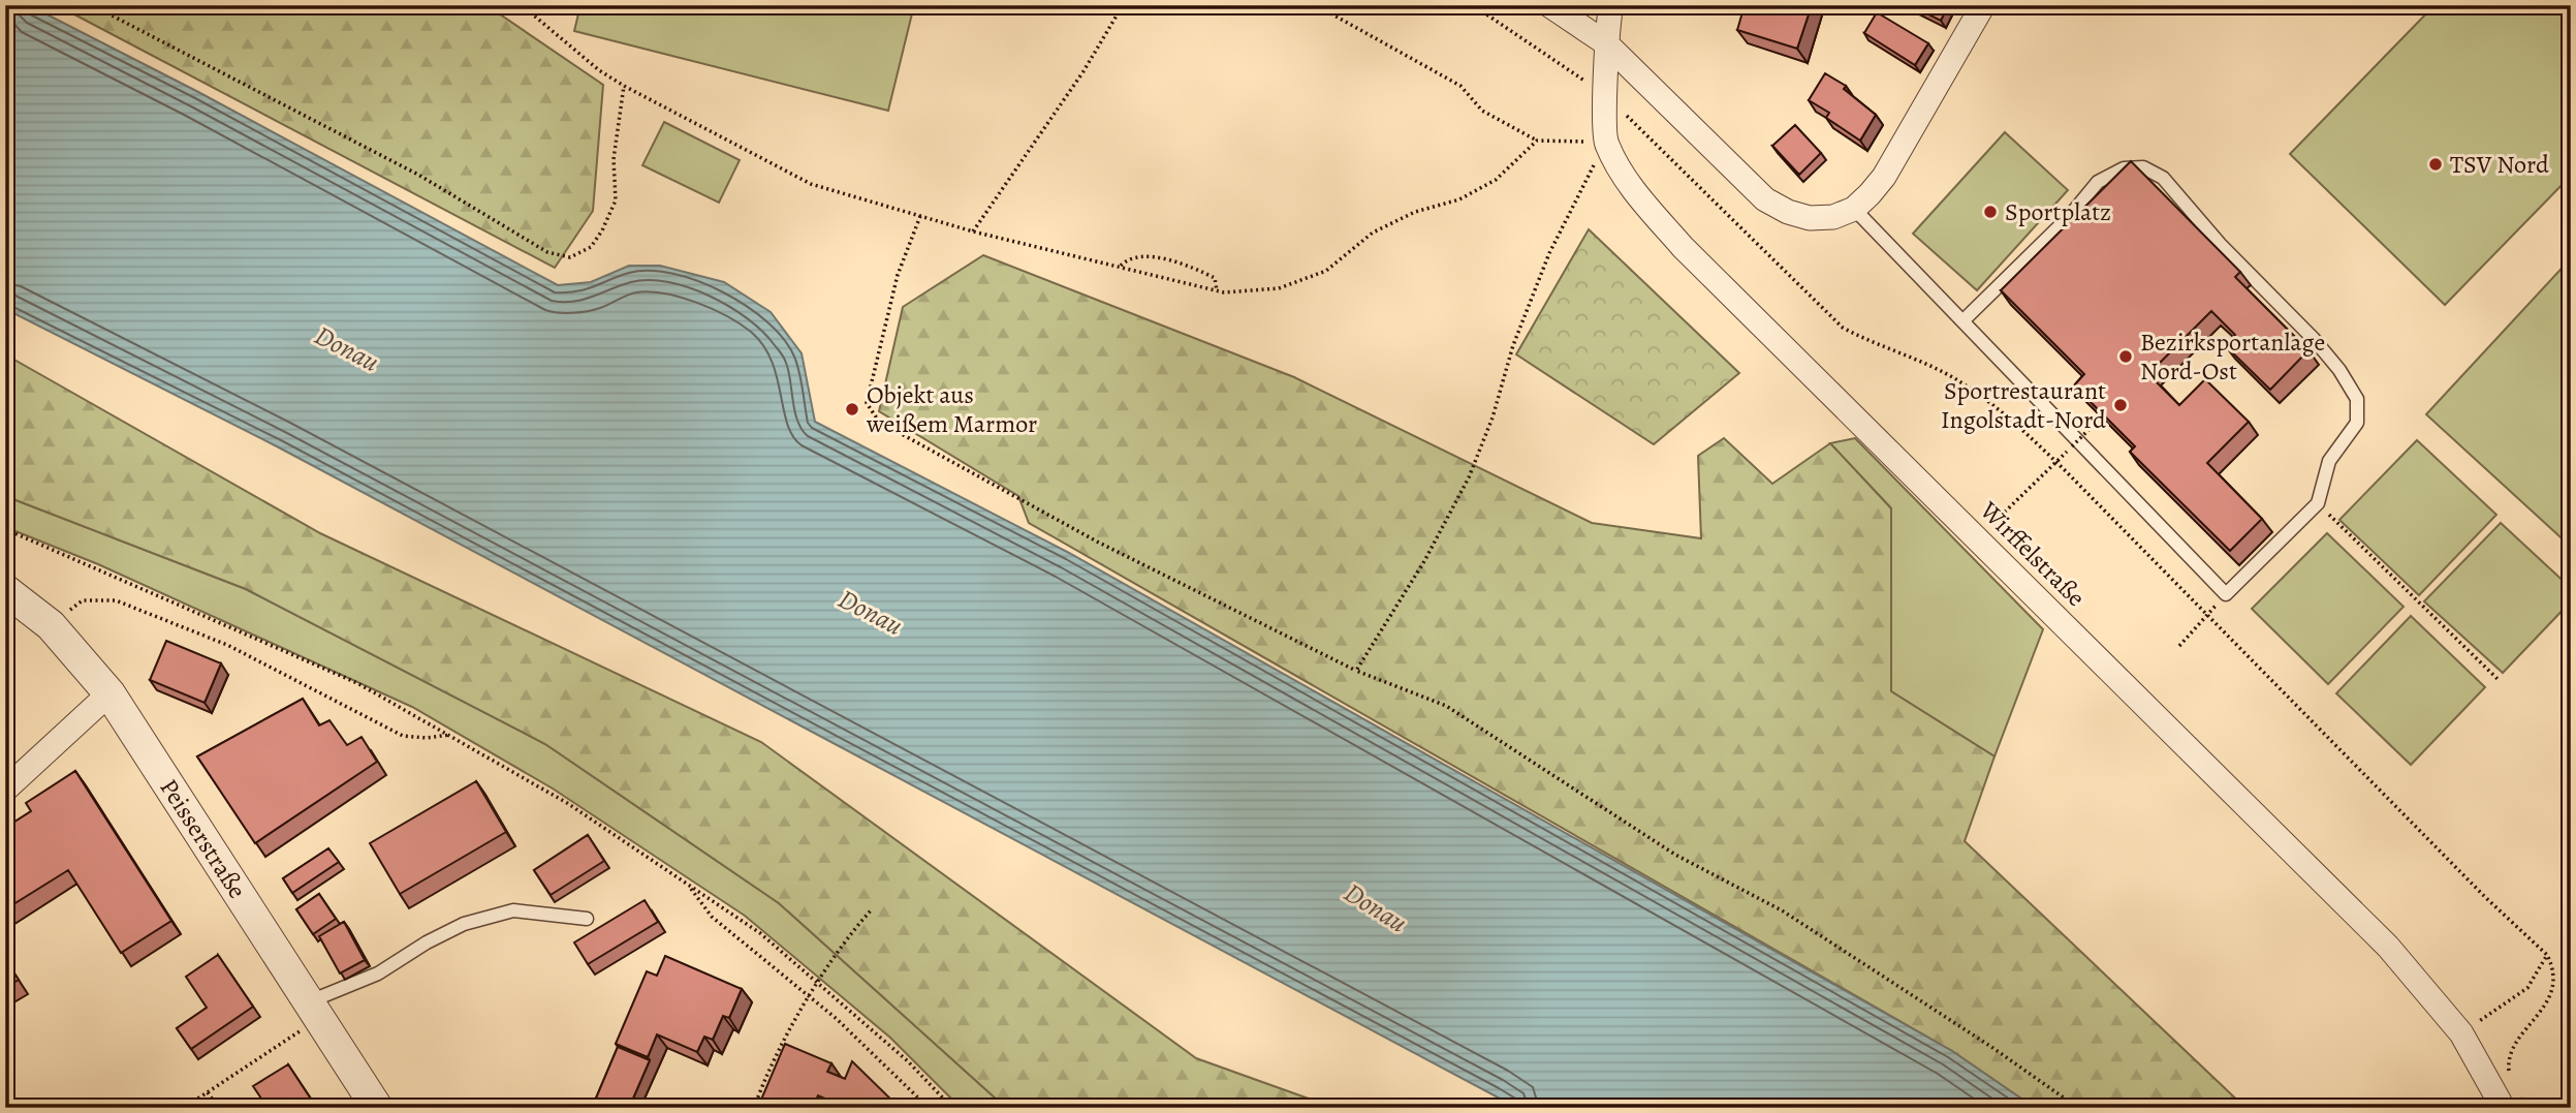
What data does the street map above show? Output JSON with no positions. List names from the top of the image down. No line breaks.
{"streets":{"street":["Wirffelstraße","Peisserstraße"]},"water":["Donau"],"places":["TSV Nord","Sportplatz","Bezirksportanlage Nord-Ost","Sportrestaurant Ingolstadt-Nord","Objekt aus weißem Marmor"]}
